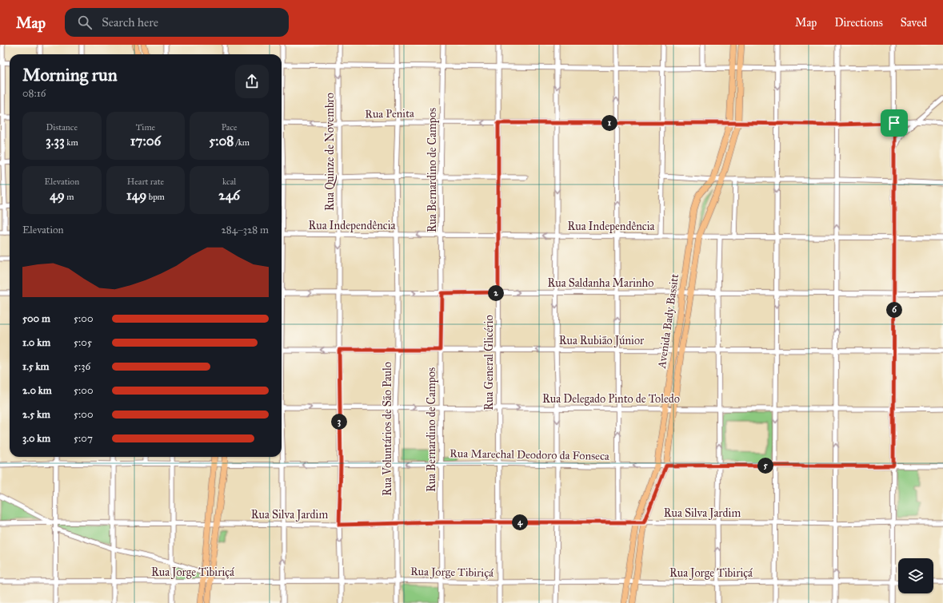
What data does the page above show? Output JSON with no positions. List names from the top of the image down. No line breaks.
{"streets":{"main road":["Avenida Bady Bassitt"],"street":["Rua Penita","Rua Quinze de Novembro","Rua Bernardino de Campos","Rua Independência","Rua Saldanha Marinho","Rua Rubião Júnior","Rua General Glicério","Rua Delegado Pinto de Toledo","Rua Voluntários de São Paulo","Rua Marechal Deodoro da Fonseca","Rua Silva Jardim","Rua Jorge Tibiriçá"]},"crossings":[["Rua Penita","Rua Quinze de Novembro"],["Rua Penita","Rua Bernardino de Campos"],["Rua Penita","Avenida Bady Bassitt"],["Rua Penita","Rua General Glicério"],["Rua Penita","Rua Voluntários de São Paulo"],["Rua Quinze de Novembro","Rua Independência"],["Rua Quinze de Novembro","Rua Saldanha Marinho"],["Rua Quinze de Novembro","Rua Rubião Júnior"],["Rua Quinze de Novembro","Rua Delegado Pinto de Toledo"],["Rua Quinze de Novembro","Rua Marechal Deodoro da Fonseca"],["Rua Quinze de Novembro","Rua Silva Jardim"],["Rua Quinze de Novembro","Rua Jorge Tibiriçá"],["Rua Bernardino de Campos","Rua Independência"],["Rua Bernardino de Campos","Rua Saldanha Marinho"],["Rua Bernardino de Campos","Rua Rubião Júnior"],["Rua Bernardino de Campos","Rua Delegado Pinto de Toledo"],["Rua Bernardino de Campos","Rua Marechal Deodoro da Fonseca"],["Rua Bernardino de Campos","Rua Silva Jardim"],["Rua Bernardino de Campos","Rua Jorge Tibiriçá"],["Rua Independência","Avenida Bady Bassitt"],["Rua Independência","Rua General Glicério"],["Rua Independência","Rua Voluntários de São Paulo"],["Rua Saldanha Marinho","Avenida Bady Bassitt"],["Rua Saldanha Marinho","Rua General Glicério"],["Rua Saldanha Marinho","Rua Voluntários de São Paulo"],["Avenida Bady Bassitt","Rua Rubião Júnior"],["Avenida Bady Bassitt","Rua Delegado Pinto de Toledo"],["Avenida Bady Bassitt","Rua Marechal Deodoro da Fonseca"],["Avenida Bady Bassitt","Rua Silva Jardim"],["Avenida Bady Bassitt","Rua Jorge Tibiriçá"],["Rua Rubião Júnior","Rua General Glicério"],["Rua Rubião Júnior","Rua Voluntários de São Paulo"],["Rua General Glicério","Rua Delegado Pinto de Toledo"],["Rua General Glicério","Rua Marechal Deodoro da Fonseca"],["Rua General Glicério","Rua Silva Jardim"],["Rua General Glicério","Rua Jorge Tibiriçá"],["Rua Delegado Pinto de Toledo","Rua Voluntários de São Paulo"],["Rua Voluntários de São Paulo","Rua Marechal Deodoro da Fonseca"],["Rua Voluntários de São Paulo","Rua Silva Jardim"],["Rua Voluntários de São Paulo","Rua Jorge Tibiriçá"]],"page":{"header":"Map","search":"Search here","nav":["Map","Directions","Saved"],"heading":["Morning run","08:16"],"stats":[["Distance","3.33 km"],["Time","17:06"],["Pace","5:08 /km"],["Elevation","49 m"],["Heart rate","149 bpm"],["kcal","246"]],"pins":["1","2","6","3","5","4"],"chart":["Elevation","284–328 m"],"list":[{"name":"500 m","note":"5:00"},{"name":"1.0 km","note":"5:05"},{"name":"1.5 km","note":"5:36"},{"name":"2.0 km","note":"5:00"},{"name":"2.5 km","note":"5:00"},{"name":"3.0 km","note":"5:07"}]}}
